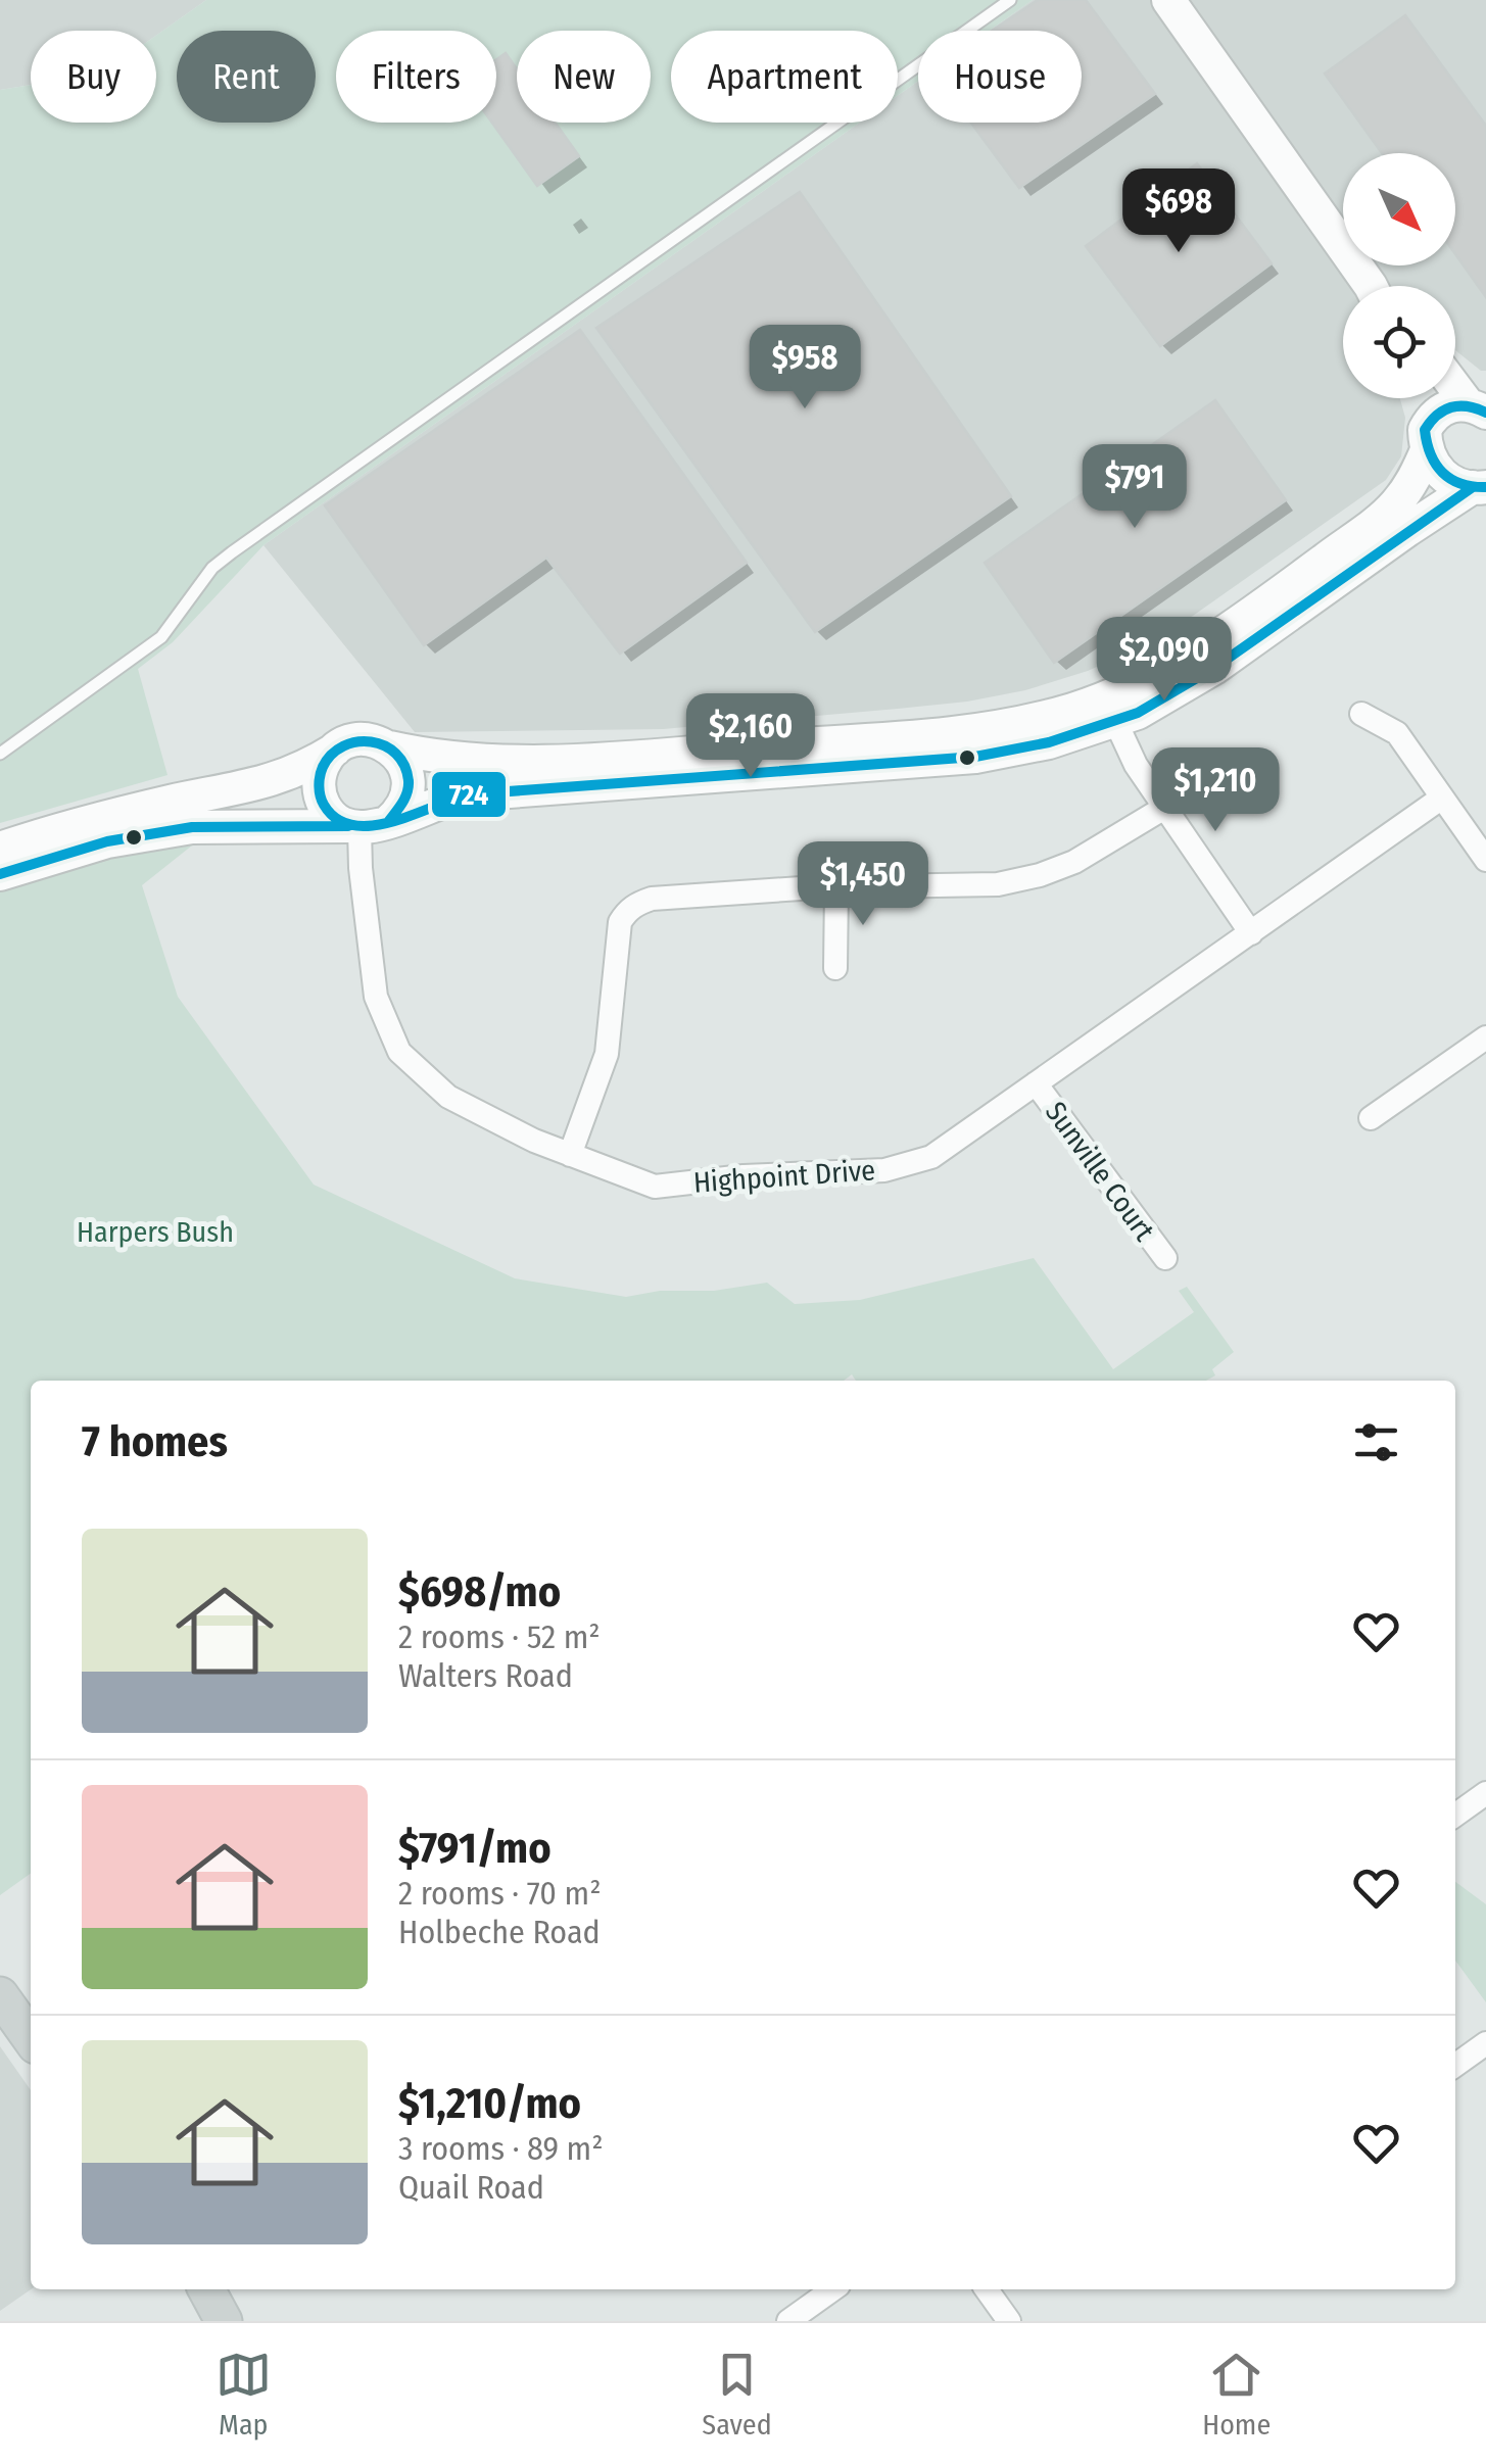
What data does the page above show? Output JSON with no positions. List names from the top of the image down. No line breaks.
{"streets":{"street":["Sunville Court","Highpoint Drive"]},"crossings":[["Sunville Court","Highpoint Drive"]],"parks":["Harpers Bush"],"lines":["transit line 724"],"north":"bottom right","page":{"chip":["Buy","Rent","Filters","New","Apartment","House"],"price":["$698","$958","$791","$2,090","$2,160","$1,210","$1,450"],"heading":"7 homes","list":[{"name":"$698/mo","note":"2 rooms · 52 m² · Walters Road"},{"name":"$791/mo","note":"2 rooms · 70 m² · Holbeche Road"},{"name":"$1,210/mo","note":"3 rooms · 89 m² · Quail Road"}],"tabs":["Map","Saved","Home"]}}
